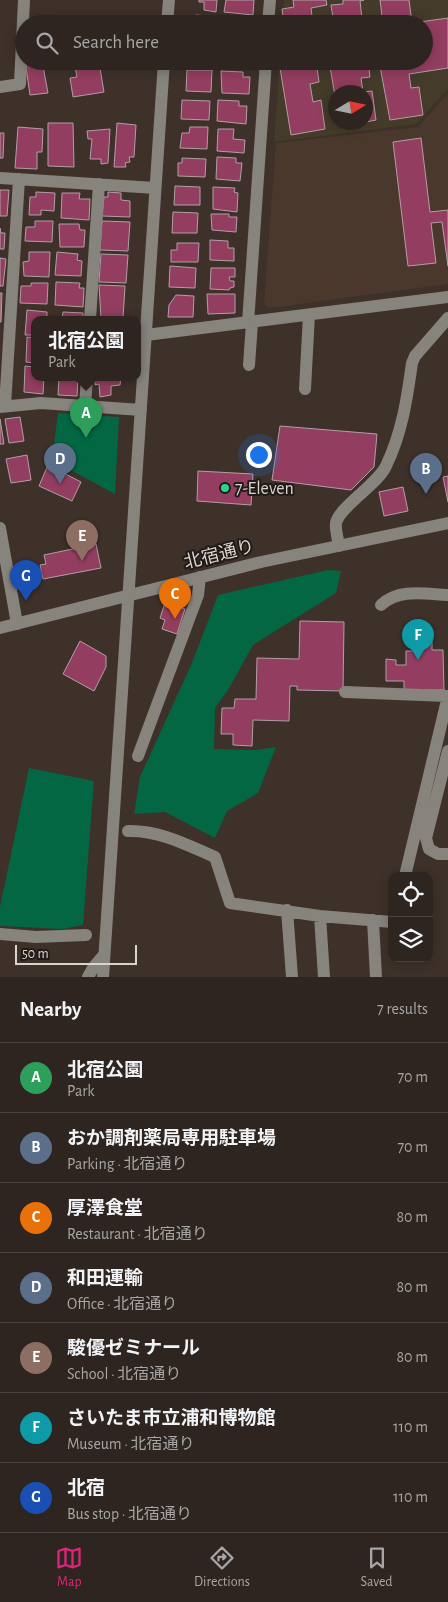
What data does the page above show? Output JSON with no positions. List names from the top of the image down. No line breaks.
{"streets":{"street":["北宿通り"]},"places":["7-Eleven"],"scale_bar":"50 m","north":"right","page":{"search":"Search here","popup":["北宿公園","Park"],"pins":["A","D","B","E","G","C","F"],"scale":"50 m","heading":["Nearby","7 results"],"list":[{"mark":"A","name":"北宿公園","note":"Park","value":"70 m"},{"mark":"B","name":"おか調剤薬局専用駐車場","note":"Parking · 北宿通り","value":"70 m"},{"mark":"C","name":"厚澤食堂","note":"Restaurant · 北宿通り","value":"80 m"},{"mark":"D","name":"和田運輸","note":"Office · 北宿通り","value":"80 m"},{"mark":"E","name":"駿優ゼミナール","note":"School · 北宿通り","value":"80 m"},{"mark":"F","name":"さいたま市立浦和博物館","note":"Museum · 北宿通り","value":"110 m"},{"mark":"G","name":"北宿","note":"Bus stop · 北宿通り","value":"110 m"}],"nav":["Map","Directions","Saved"]}}
